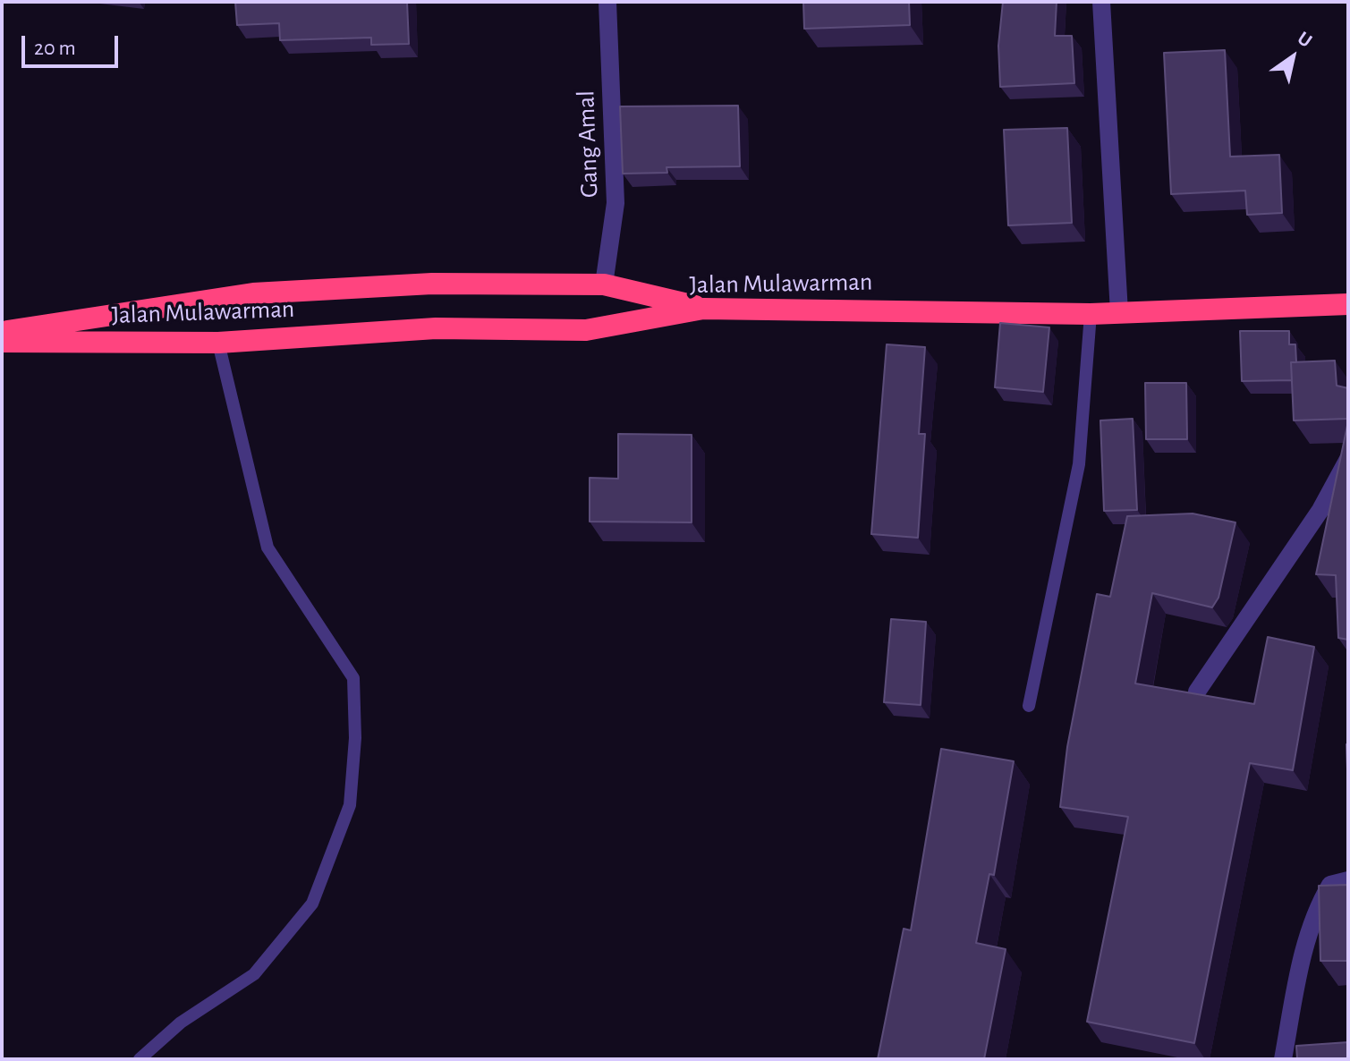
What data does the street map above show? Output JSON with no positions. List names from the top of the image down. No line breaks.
{"streets":{"highway":["Jalan Mulawarman"],"street":["Gang Amal"]},"scale_bar":"20 m","north":"top right"}
